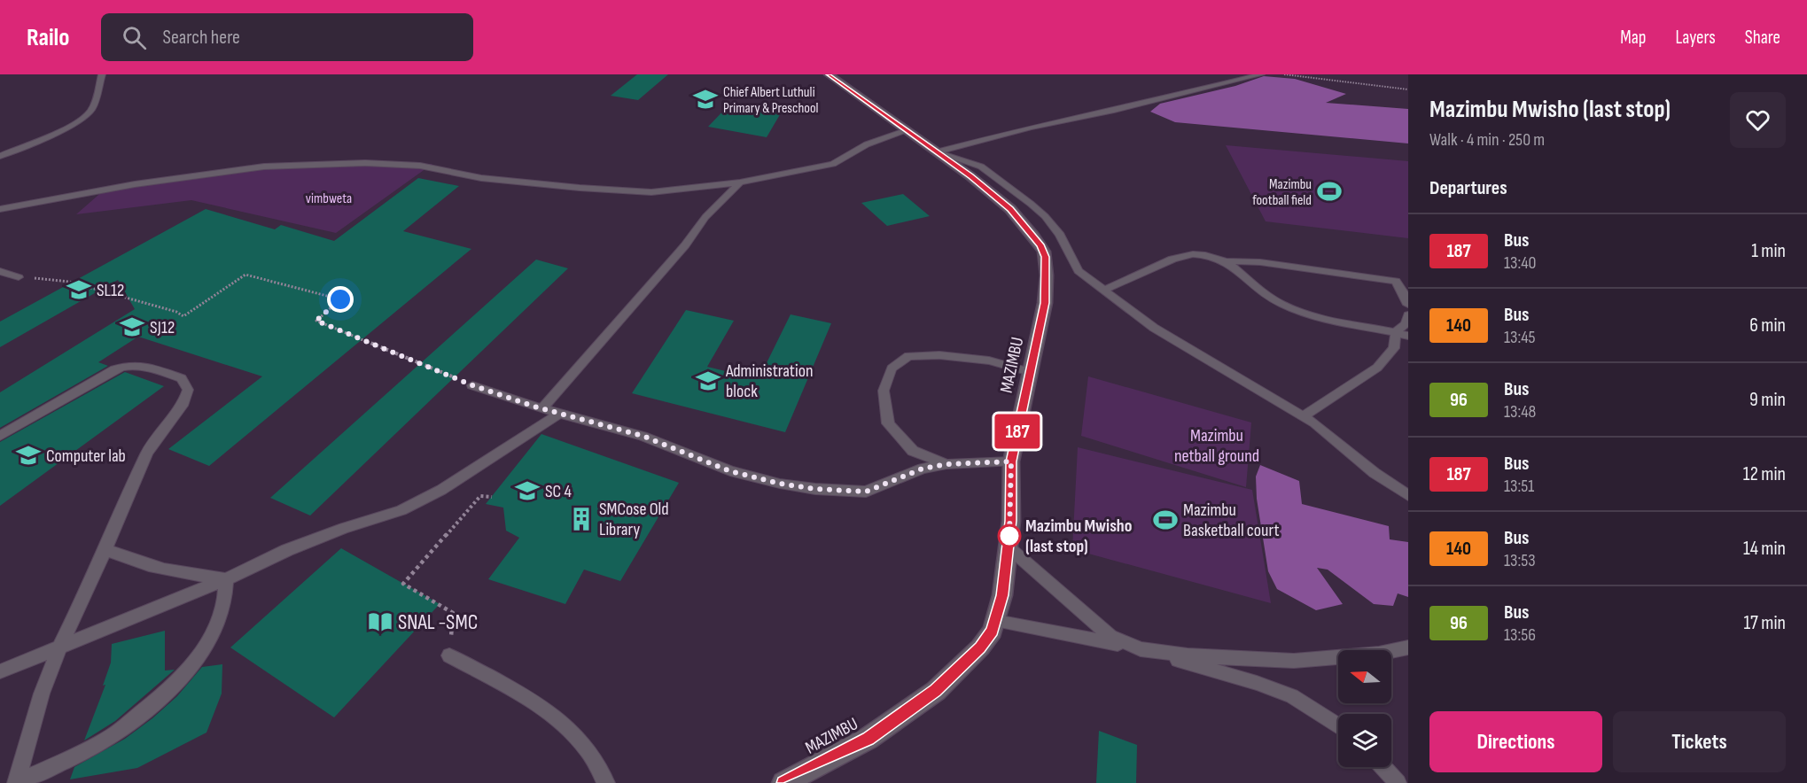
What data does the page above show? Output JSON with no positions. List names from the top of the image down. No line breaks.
{"streets":{"street":["MAZIMBU"]},"parks":["vimbweta","Mazimbu netball ground"],"places":{"school or university":["Chief Albert Luthuli Primary & Preschool","SL12","SJ12","Administration block","Computer lab","SC 4"],"sports":["Mazimbu football field","Mazimbu Basketball court"],"building":["SMCose Old Library"],"other":["Mazimbu Mwisho (last stop)"],"library":["SNAL -SMC"]},"lines":["bus line 187"],"north":"left","page":{"header":"Railo","search":"Search here","nav":["Map","Layers","Share"],"on_map":"187","heading":[["Mazimbu Mwisho (last stop)","Walk · 4 min · 250 m"],"Departures"],"list":[{"mark":"187","name":"Bus","note":"13:40","value":"1 min"},{"mark":"140","name":"Bus","note":"13:45","value":"6 min"},{"mark":"96","name":"Bus","note":"13:48","value":"9 min"},{"mark":"187","name":"Bus","note":"13:51","value":"12 min"},{"mark":"140","name":"Bus","note":"13:53","value":"14 min"},{"mark":"96","name":"Bus","note":"13:56","value":"17 min"}],"buttons":["Directions","Tickets"]}}
